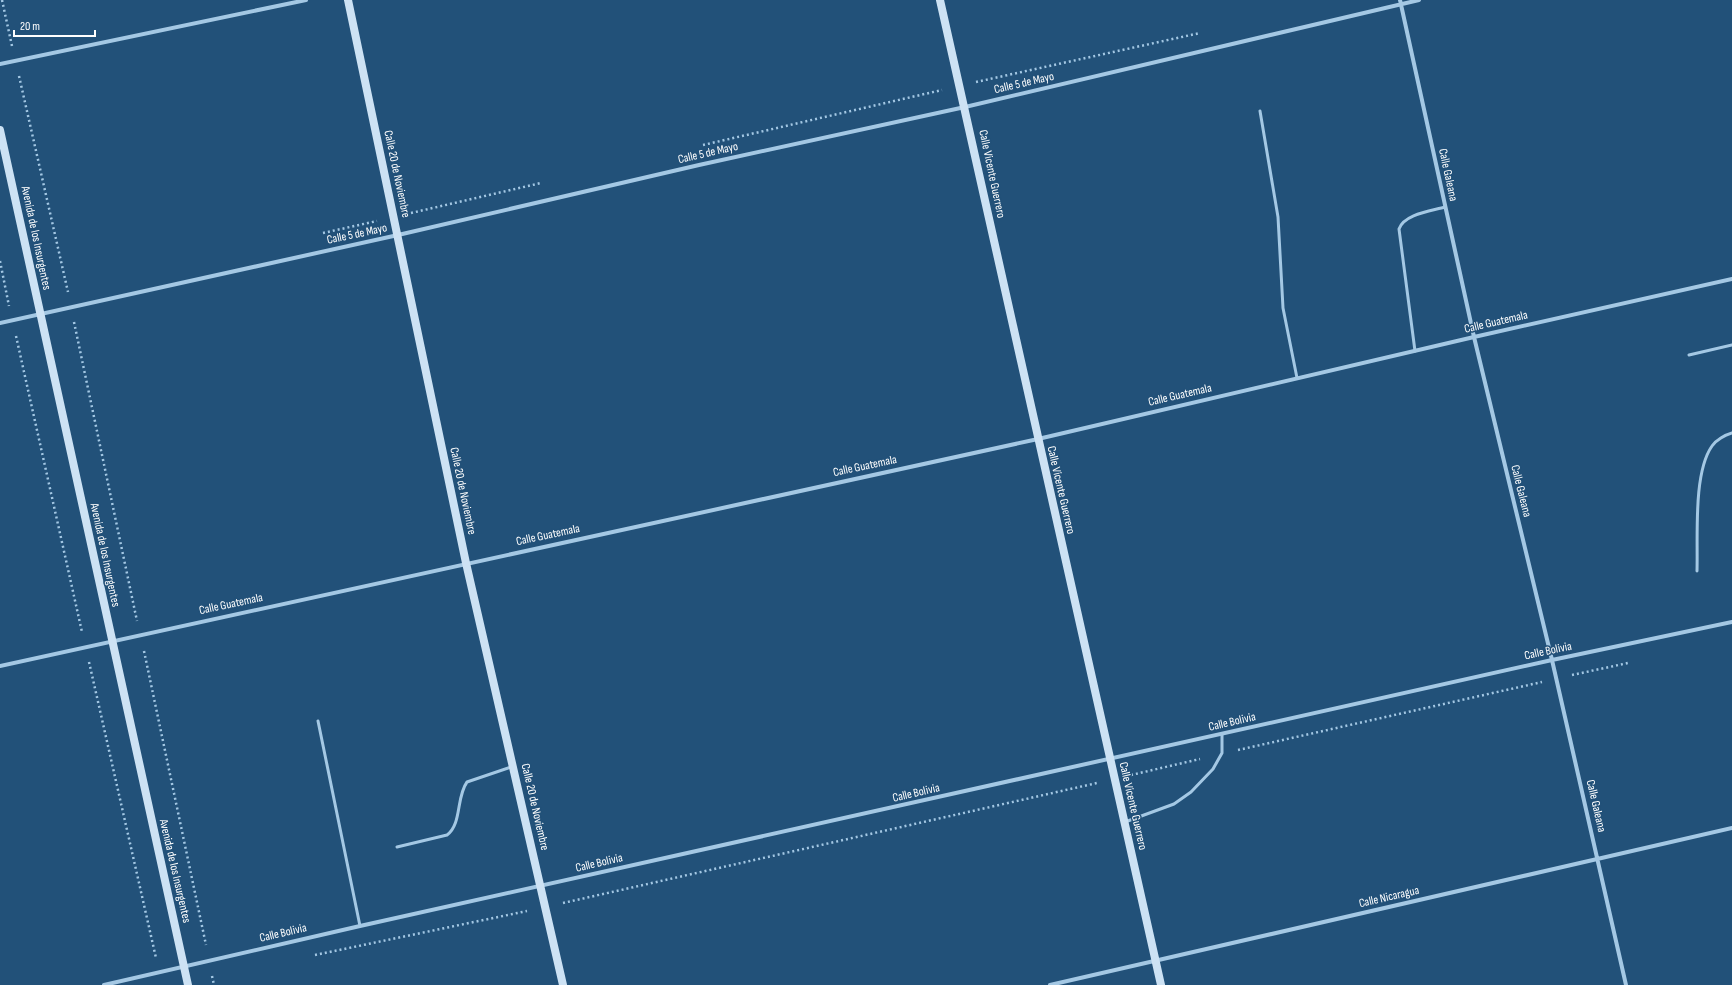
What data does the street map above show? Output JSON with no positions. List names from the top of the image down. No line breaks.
{"streets":{"main road":["Calle 20 de Noviembre","Calle Vicente Guerrero","Avenida de los Insurgentes"],"street":["Calle 5 de Mayo","Calle Galeana","Calle Guatemala","Calle Bolivia","Calle Nicaragua"]},"crossings":[["Calle 5 de Mayo","Calle 20 de Noviembre"],["Calle 5 de Mayo","Calle Vicente Guerrero"],["Calle 5 de Mayo","Calle Galeana"],["Calle 5 de Mayo","Avenida de los Insurgentes"],["Calle 20 de Noviembre","Calle Guatemala"],["Calle 20 de Noviembre","Calle Bolivia"],["Calle Vicente Guerrero","Calle Guatemala"],["Calle Vicente Guerrero","Calle Bolivia"],["Calle Vicente Guerrero","Calle Nicaragua"],["Calle Galeana","Calle Guatemala"],["Calle Galeana","Calle Bolivia"],["Calle Galeana","Calle Nicaragua"],["Avenida de los Insurgentes","Calle Guatemala"],["Avenida de los Insurgentes","Calle Bolivia"]],"scale_bar":"20 m"}
